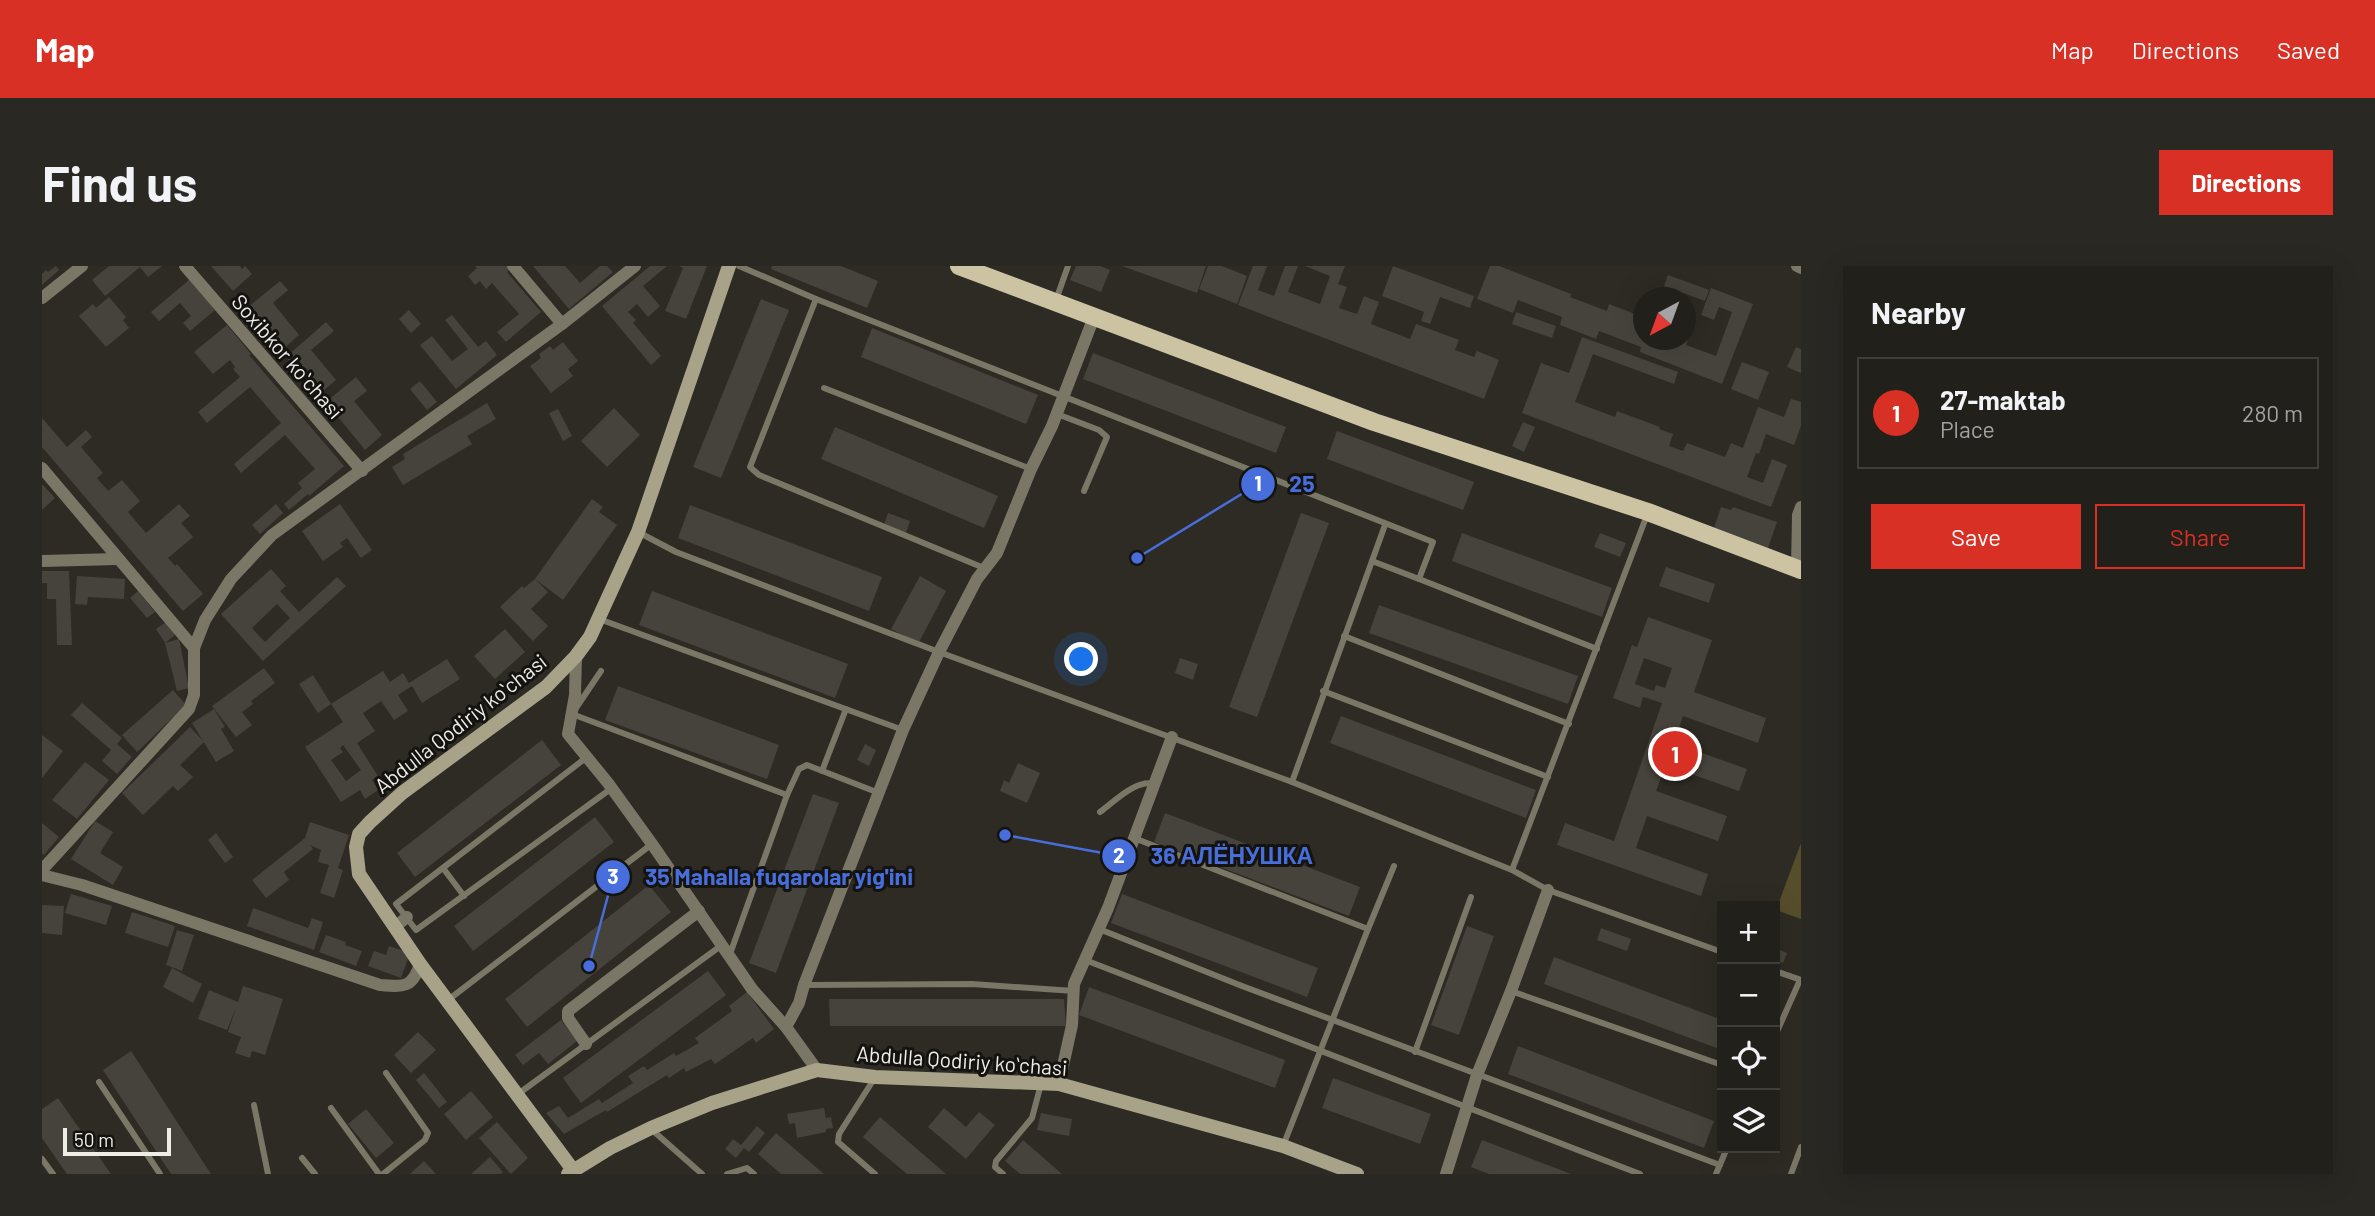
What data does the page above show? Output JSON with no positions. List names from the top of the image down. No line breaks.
{"streets":{"street":["Soxibkor koʻchasi","Abdulla Qodiriy koʻchasi"]},"places":["25","36 АЛЁНУШКА","35 Mahalla fuqarolar yig'ini"],"scale_bar":"50 m","north":"bottom left","page":{"header":"Map","nav":["Map","Directions","Saved"],"buttons":["Directions",["Save","Share"]],"title":"Find us","heading":"Nearby","list":[{"mark":"1","name":"27-maktab","note":"Place","value":"280 m"}],"pins":"1","map_buttons":["+","−"],"scale":"50 m"}}
